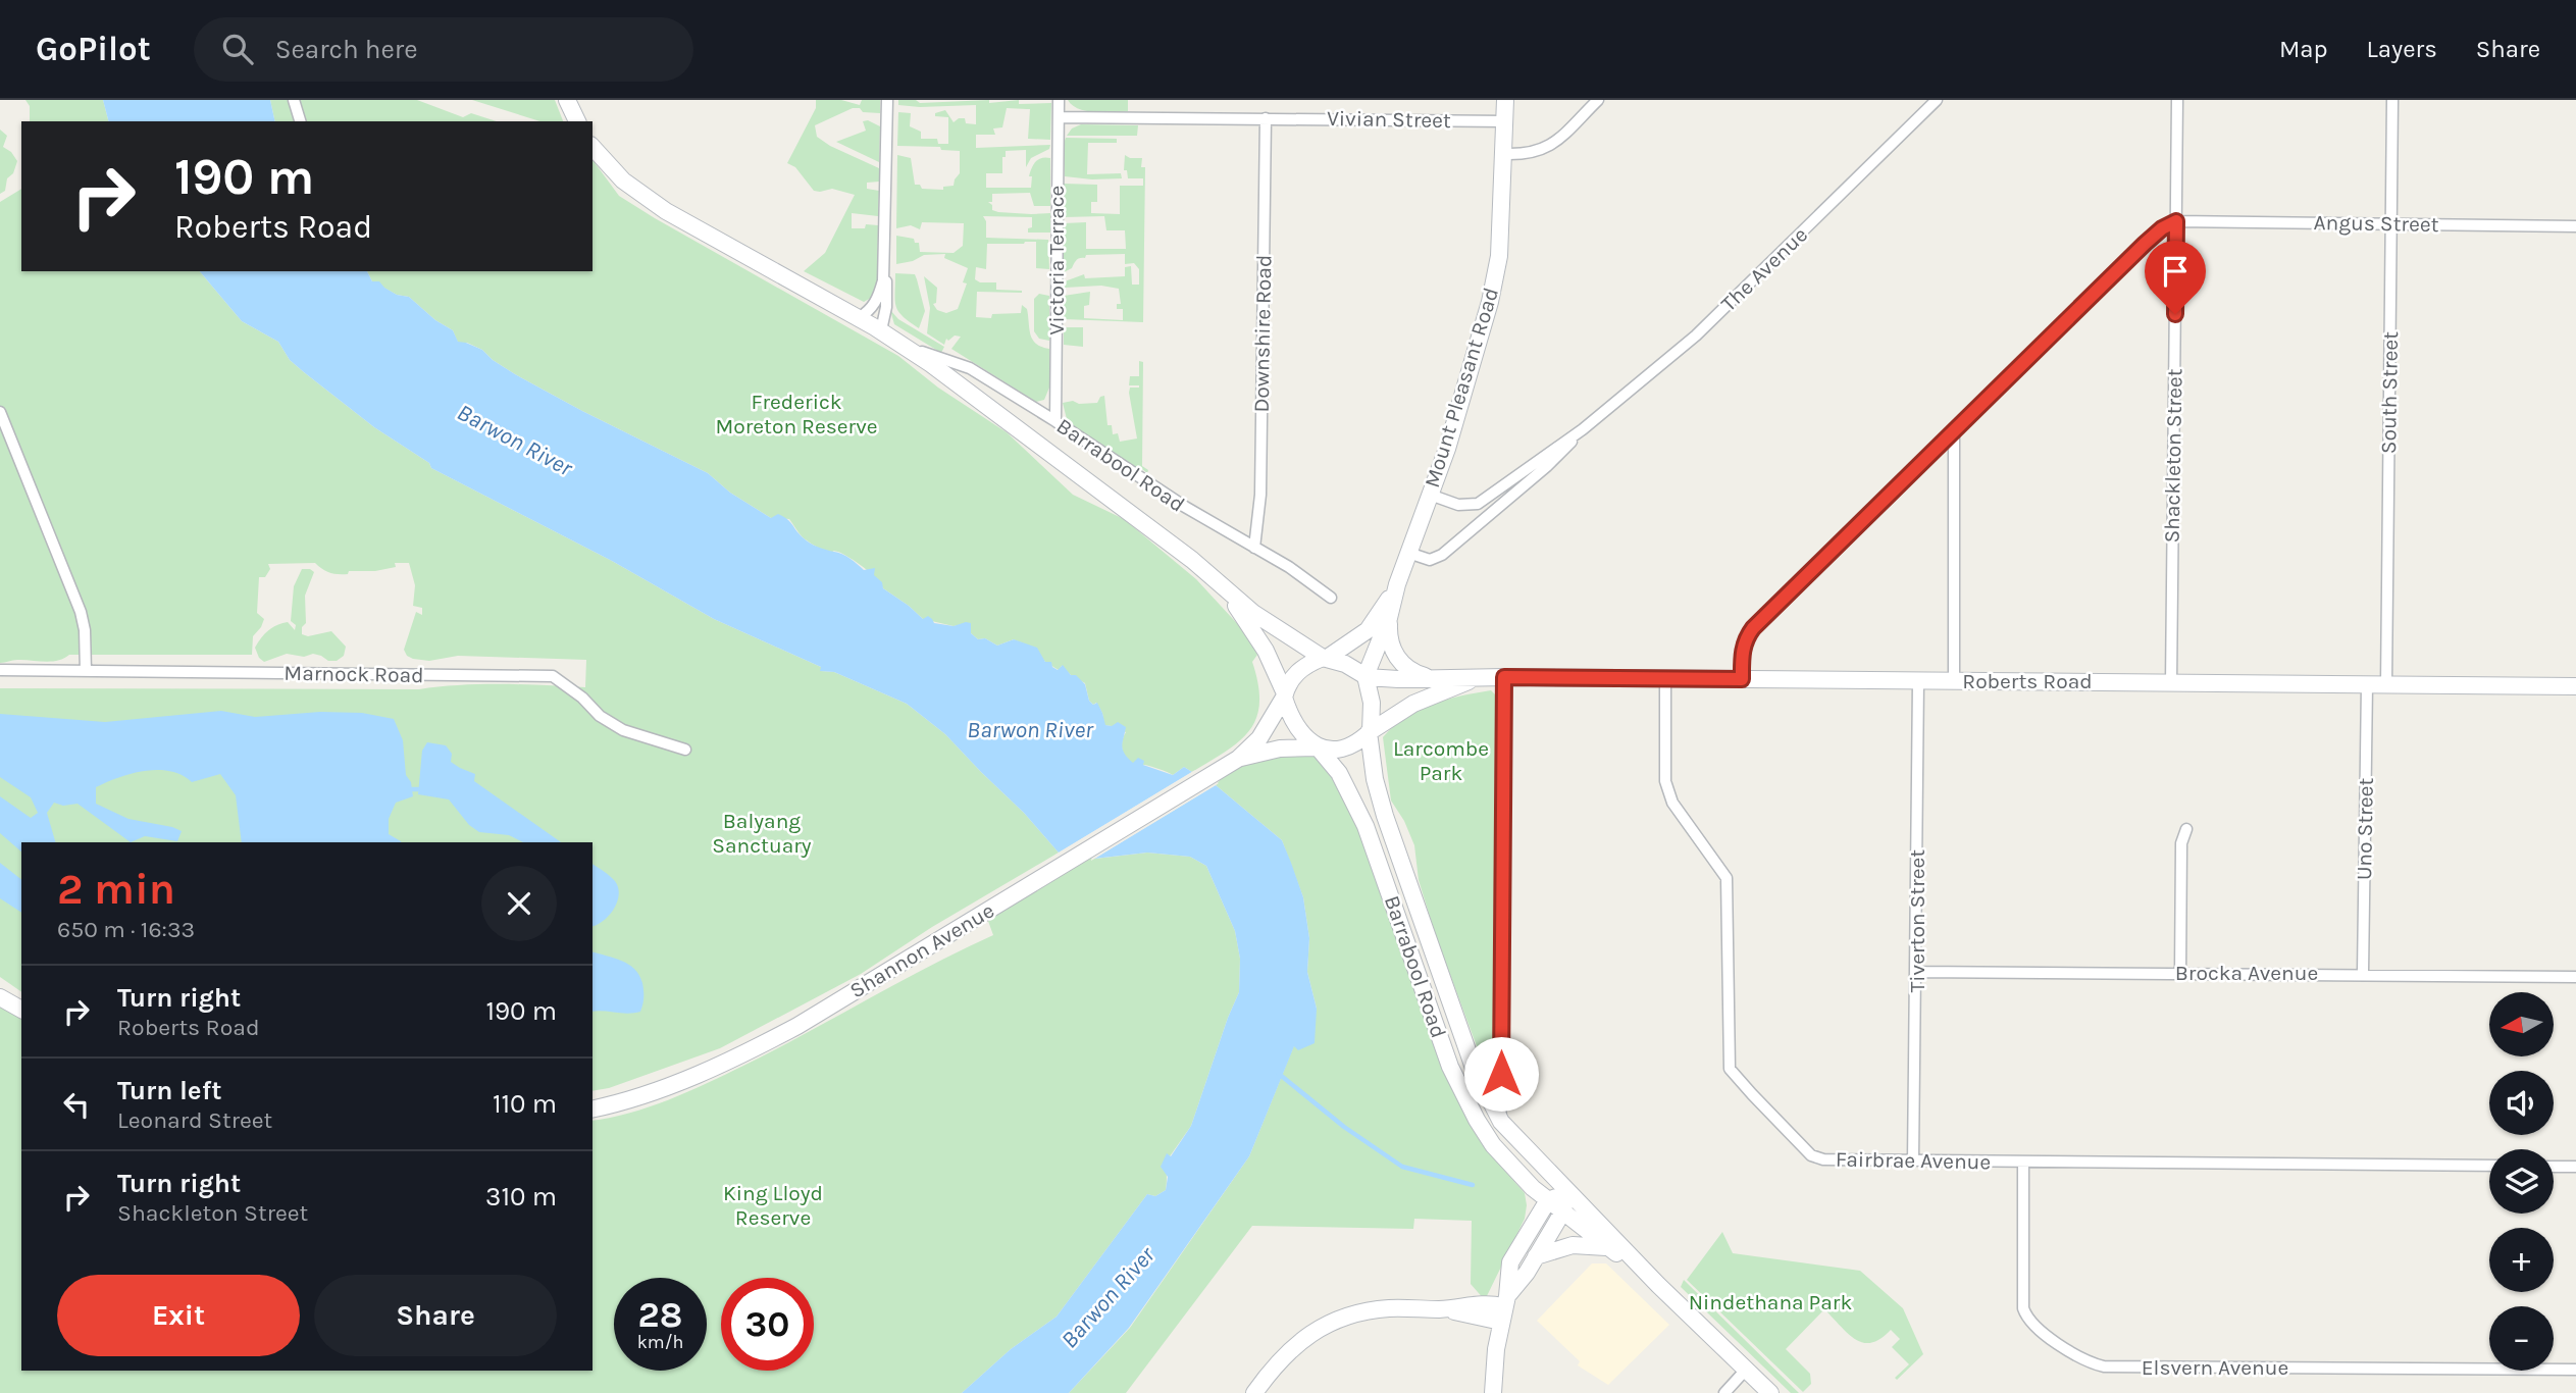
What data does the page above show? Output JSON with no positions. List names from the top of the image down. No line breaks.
{"streets":{"street":["Vivian Street","Angus Street","Victoria Terrace","The Avenue","Downshire Road","Mount Pleasant Road","South Street","Shackleton Street","Barrabool Road","Marnock Road","Roberts Road","Uno Street","Tiverton Street","Shannon Avenue","Brocka Avenue","Fairbrae Avenue","Elsvern Avenue"]},"crossings":[["Vivian Street","Victoria Terrace"],["Vivian Street","Downshire Road"],["Vivian Street","Mount Pleasant Road"],["Angus Street","South Street"],["Angus Street","Shackleton Street"],["Victoria Terrace","Barrabool Road"],["The Avenue","Mount Pleasant Road"],["Downshire Road","Barrabool Road"],["Mount Pleasant Road","Barrabool Road"],["Mount Pleasant Road","Roberts Road"],["Mount Pleasant Road","Shannon Avenue"],["South Street","Roberts Road"],["Shackleton Street","Roberts Road"],["Barrabool Road","Roberts Road"],["Barrabool Road","Shannon Avenue"],["Roberts Road","Uno Street"],["Roberts Road","Tiverton Street"],["Roberts Road","Shannon Avenue"],["Roberts Road","Fairbrae Avenue"],["Uno Street","Brocka Avenue"],["Tiverton Street","Brocka Avenue"],["Tiverton Street","Fairbrae Avenue"],["Fairbrae Avenue","Elsvern Avenue"]],"water":["Barwon River"],"parks":["Frederick Moreton Reserve","Larcombe Park","Balyang Sanctuary","King Lloyd Reserve","Nindethana Park"],"north":"left","page":{"header":"GoPilot","search":"Search here","nav":["Map","Layers","Share"],"turn":["190 m","Roberts Road"],"heading":["2 min","650 m · 16:33"],"list":[{"name":"Turn right","note":"Roberts Road","value":"190 m"},{"name":"Turn left","note":"Leonard Street","value":"110 m"},{"name":"Turn right","note":"Shackleton Street","value":"310 m"}],"map_buttons":["+","−"],"buttons":["Exit","Share"],"speed":"28 km/h","limit":"30"}}
